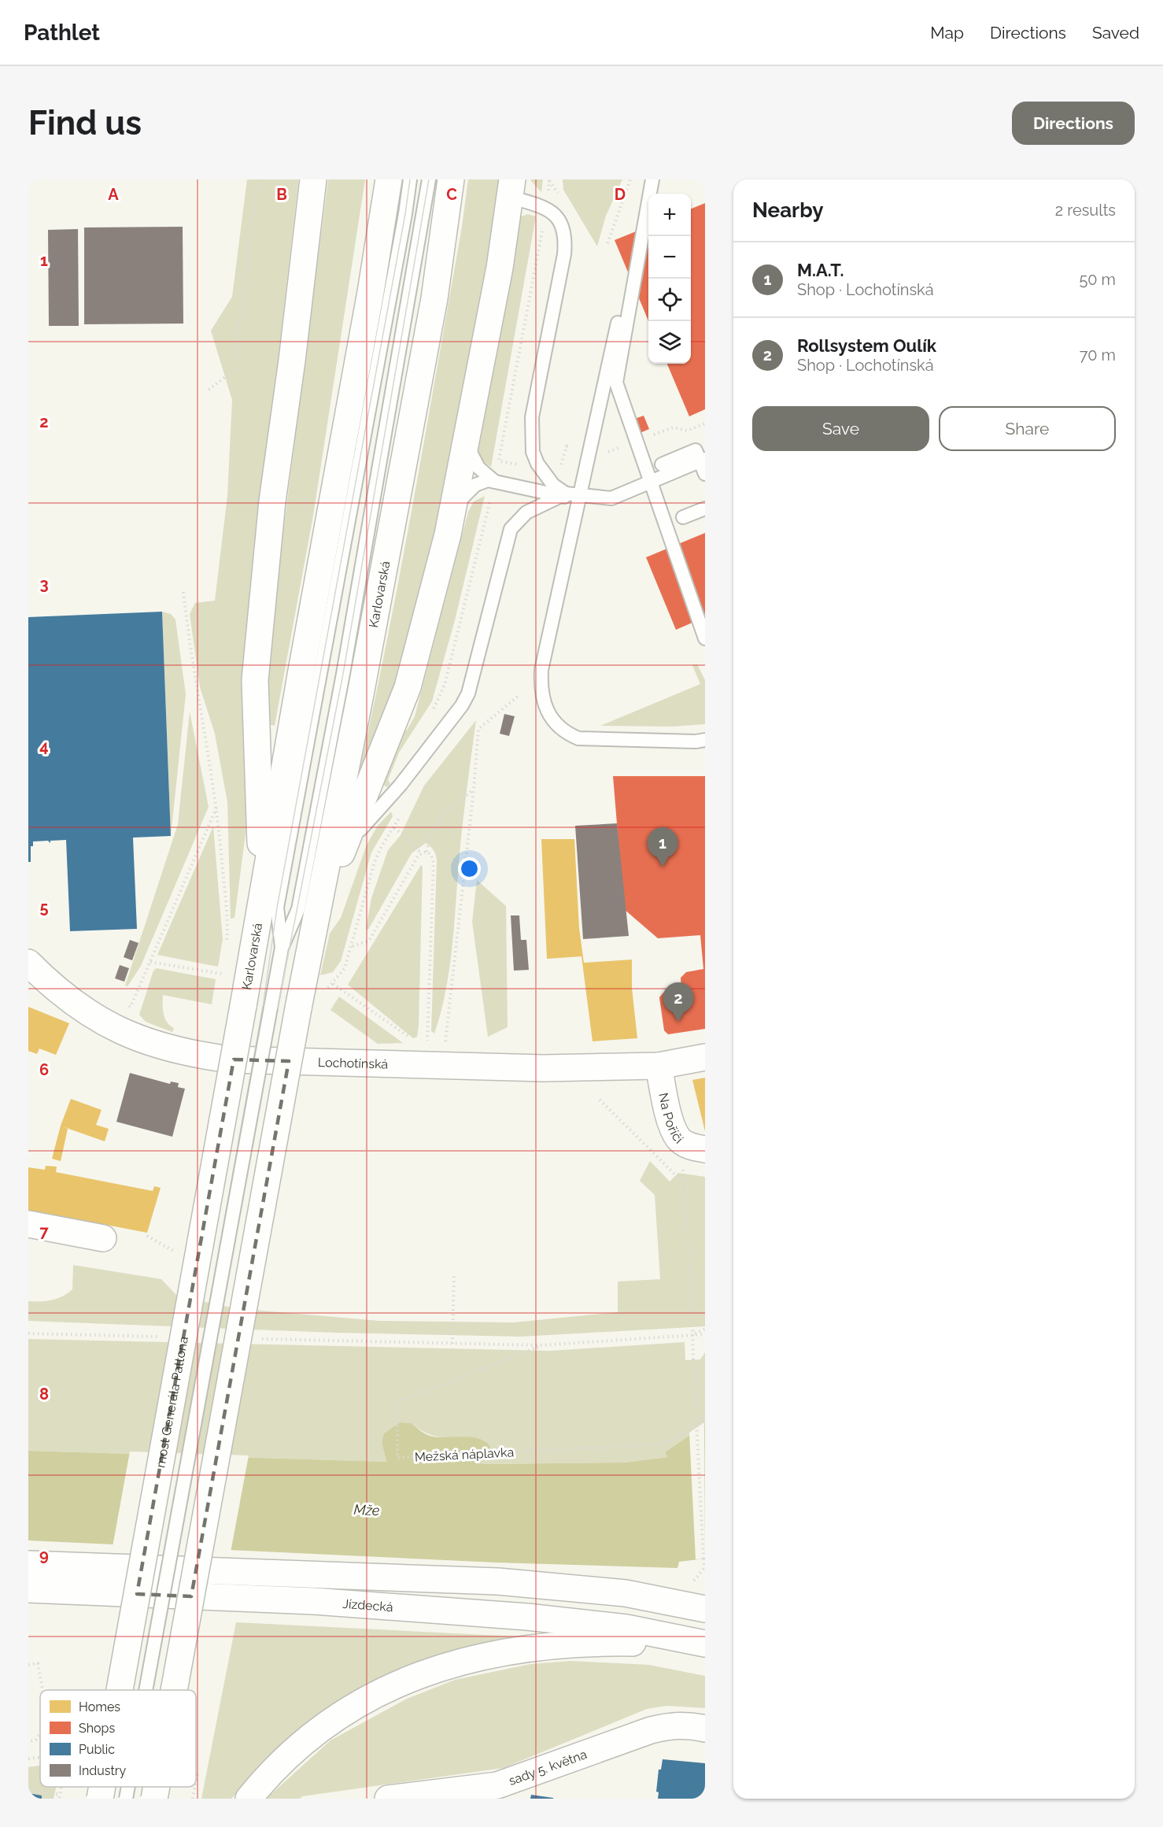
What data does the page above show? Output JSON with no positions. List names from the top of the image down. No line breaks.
{"streets":{"main road":["Karlovarská","Lochotínská","Na Poříčí","most Generála Pattona","Jízdecká","sady 5. května"],"path":["Mežská náplavka"]},"crossings":[["Karlovarská","most Generála Pattona"],["Lochotínská","Na Poříčí"]],"water":["Mže"],"legend":["Homes","Shops","Public","Industry"],"page":{"header":"Pathlet","nav":["Map","Directions","Saved"],"buttons":["Directions",["Save","Share"]],"title":"Find us","heading":["Nearby","2 results"],"map_buttons":["+","−"],"list":[{"mark":"1","name":"M.A.T.","note":"Shop · Lochotínská","value":"50 m"},{"mark":"2","name":"Rollsystem Oulík","note":"Shop · Lochotínská","value":"70 m"}],"pins":["1","2"]},"grid":{"columns":["A","B","C","D"],"rows":["1","2","3","4","5","6","7","8","9"]}}
